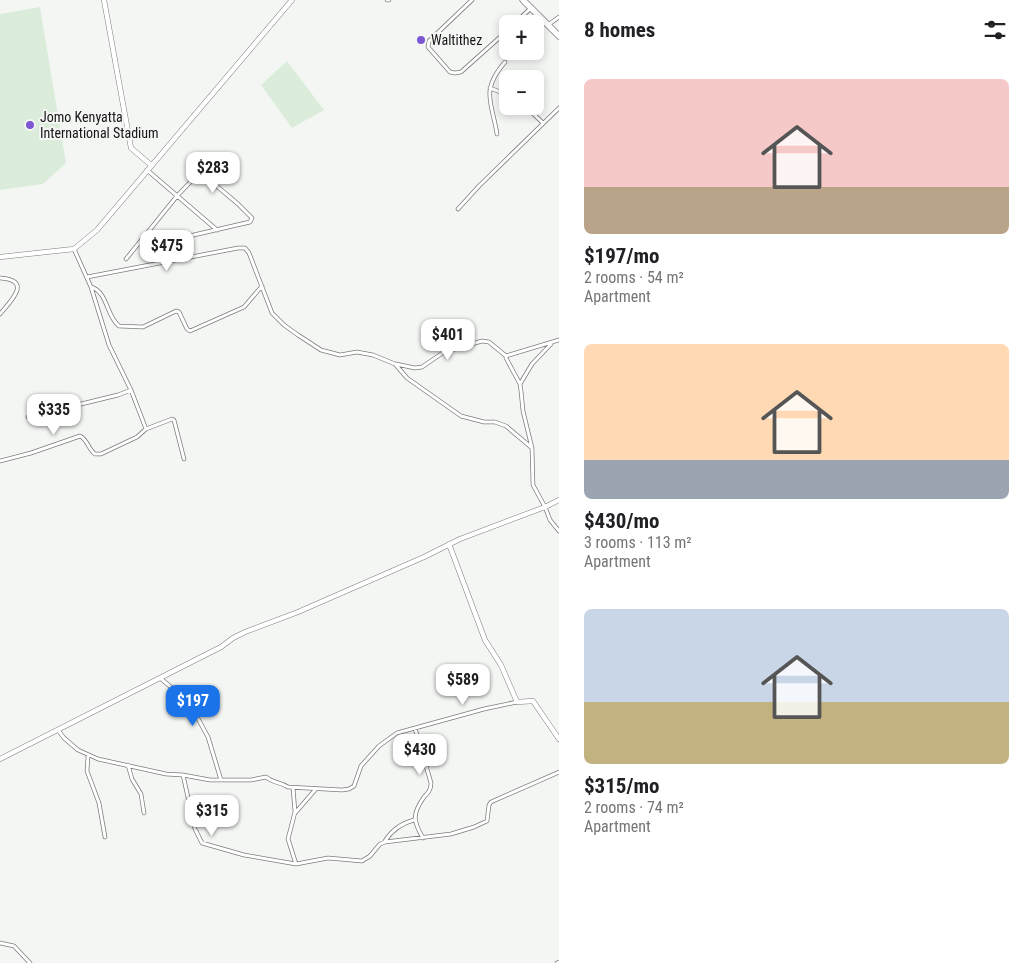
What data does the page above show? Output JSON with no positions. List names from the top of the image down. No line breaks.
{"places":["Waltithez","Jomo Kenyatta International Stadium"],"page":{"heading":"8 homes","map_buttons":["+","−"],"list":[{"name":"$197/mo","note":"2 rooms · 54 m² · Apartment"},{"name":"$430/mo","note":"3 rooms · 113 m² · Apartment"},{"name":"$315/mo","note":"2 rooms · 74 m² · Apartment"}],"price":["$283","$475","$401","$335","$589","$197","$430","$315"]}}
